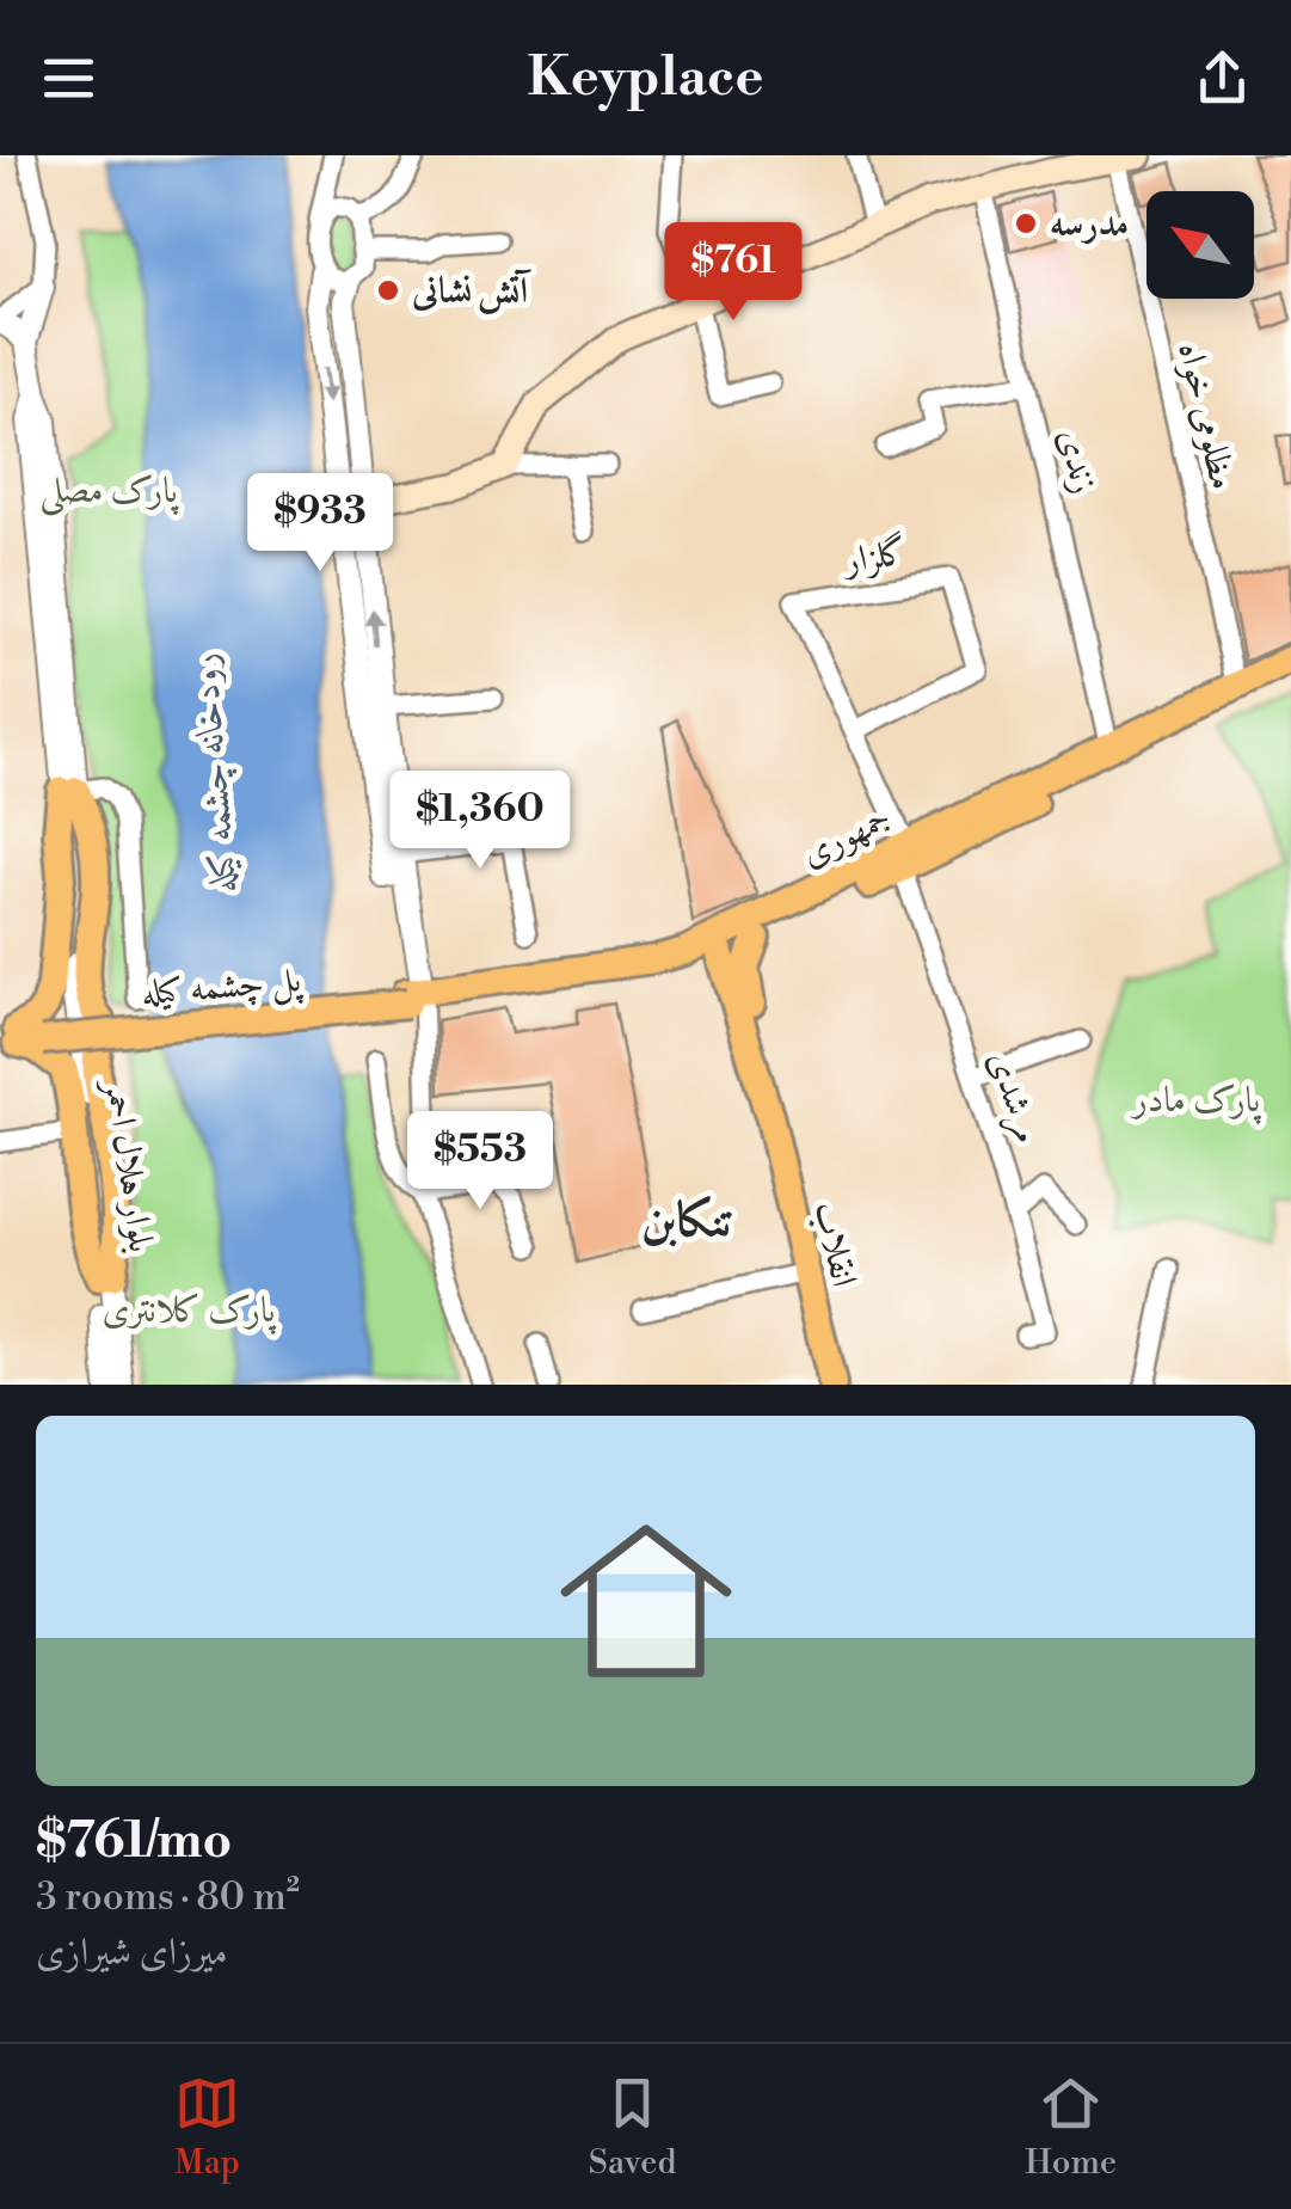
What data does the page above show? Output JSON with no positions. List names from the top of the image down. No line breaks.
{"streets":{"main road":["جمهوری","پل چشمه کیله","انقلاب"],"street":["مظلومی خواه","زندی","گلزار","مرشدی","بلوار هلال احمر"]},"crossings":[["مظلومی خواه","جمهوری"],["زندی","جمهوری"],["گلزار","جمهوری"],["گلزار","مرشدی"],["جمهوری","پل چشمه کیله"],["جمهوری","مرشدی"],["جمهوری","انقلاب"]],"districts":["تنکابن"],"water":["رودخانه چشمه کیله"],"parks":["پارک مصلی","پارک مادر","پارک کلانتری"],"places":["مدرسه","آتش نشانی"],"north":"top left","page":{"header":"Keyplace","price":["$761","$933","$1,360","$553"],"list":[{"name":"$761/mo","note":"3 rooms · 80 m² · میرزای شیرازی"}],"tabs":["Map","Saved","Home"]}}
